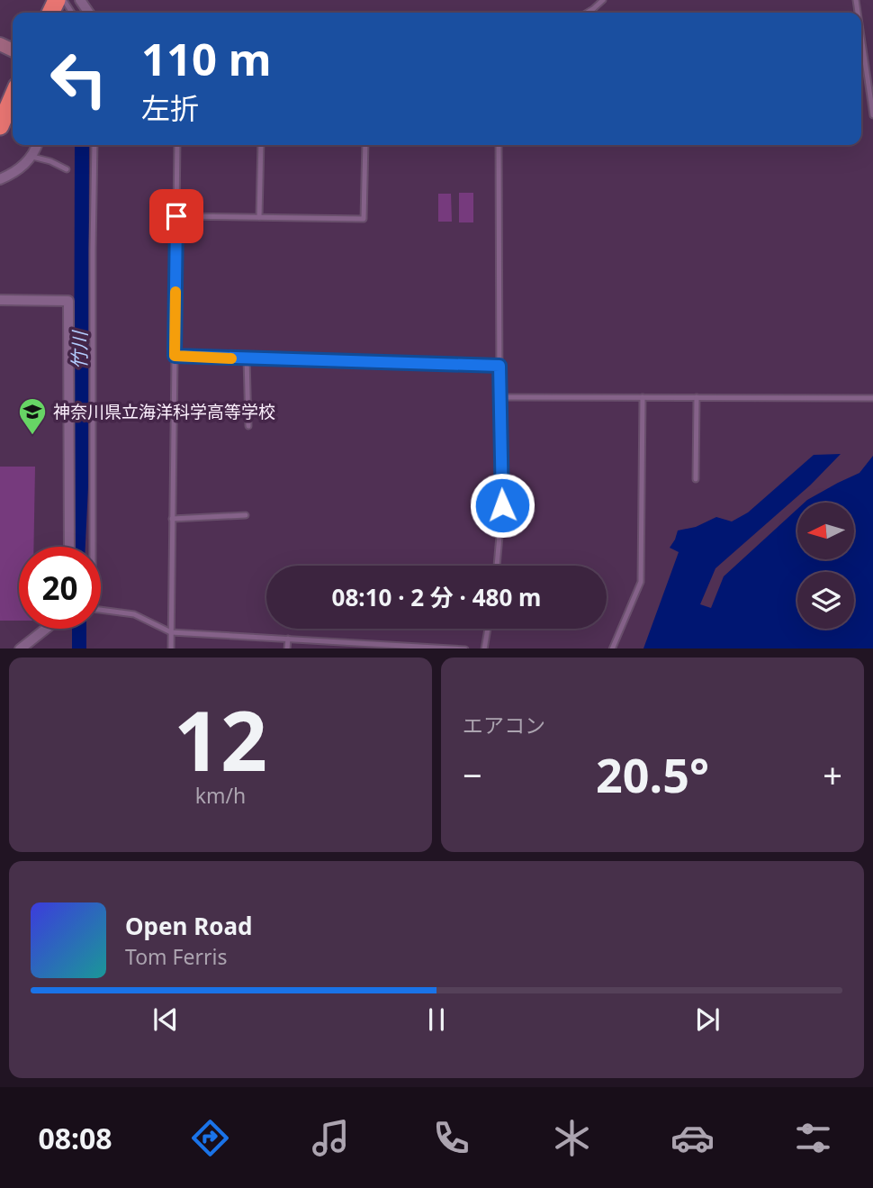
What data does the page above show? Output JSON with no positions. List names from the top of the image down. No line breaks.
{"water":["竹川"],"places":{"school or university":["神奈川県立海洋科学高等学校"]},"north":"left","page":{"turn":["110 m","左折"],"limit":"20","trip":"08:10 · 2 分 · 480 m","tile":[["12","km/h"],"エアコン"],"heat":["−","20.5°","+"],"song":["Open Road","Tom Ferris"],"tabs":"08:08"}}
